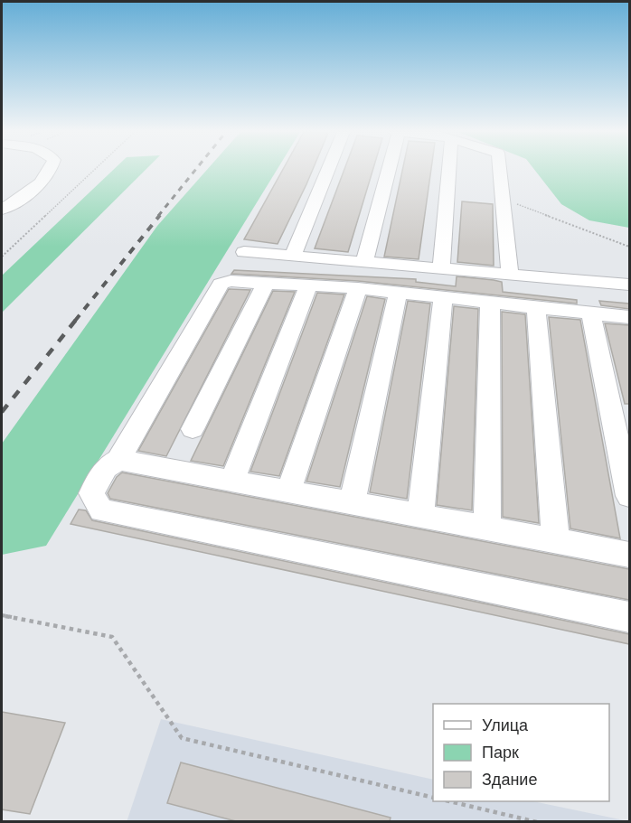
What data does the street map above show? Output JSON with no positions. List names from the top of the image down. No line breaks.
{"legend":["Улица","Парк","Здание"]}
